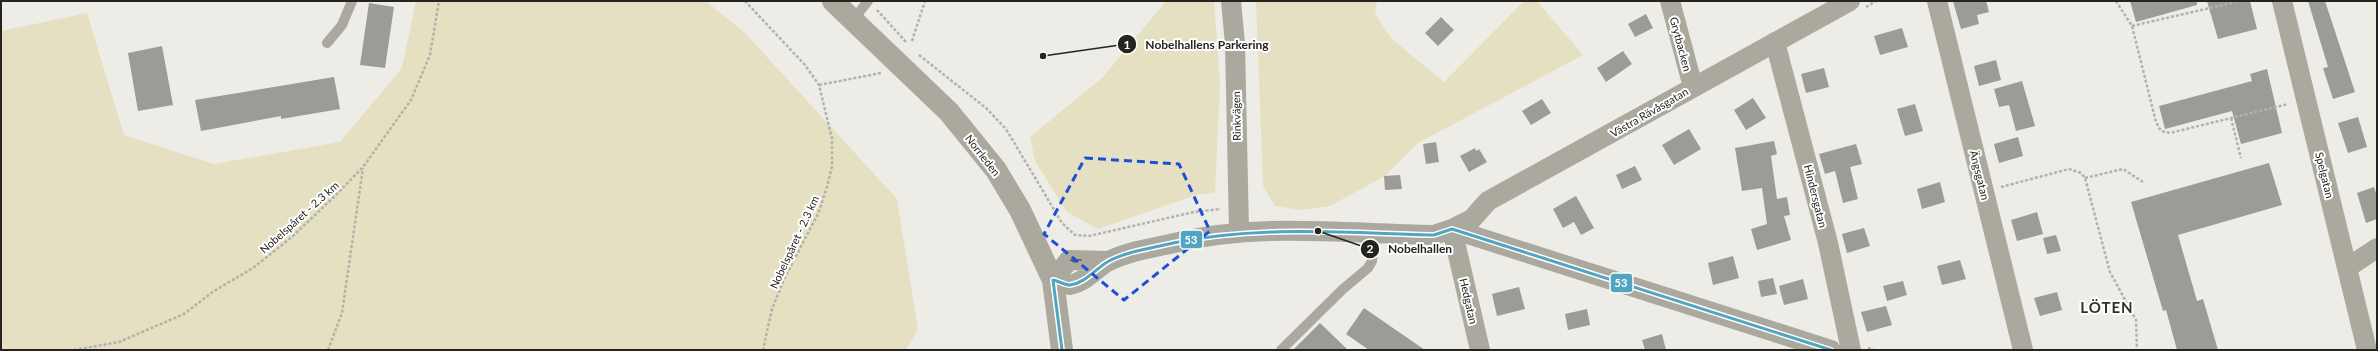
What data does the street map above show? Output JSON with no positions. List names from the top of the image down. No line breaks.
{"streets":{"street":["Grytbacken","Västra Rävåsgatan","Rinkvägen","Norrleden","Ängsgatan","Spelgatan","Hindersgatan","Hedgatan"],"path":["Nobelspåret - 2.3 km"]},"crossings":[["Grytbacken","Västra Rävåsgatan"],["Västra Rävåsgatan","Rinkvägen"],["Västra Rävåsgatan","Norrleden"],["Västra Rävåsgatan","Hindersgatan"],["Västra Rävåsgatan","Hedgatan"]],"districts":["LÖTEN"],"places":["Nobelhallens Parkering","Nobelhallen"],"lines":["transit line 53"]}
